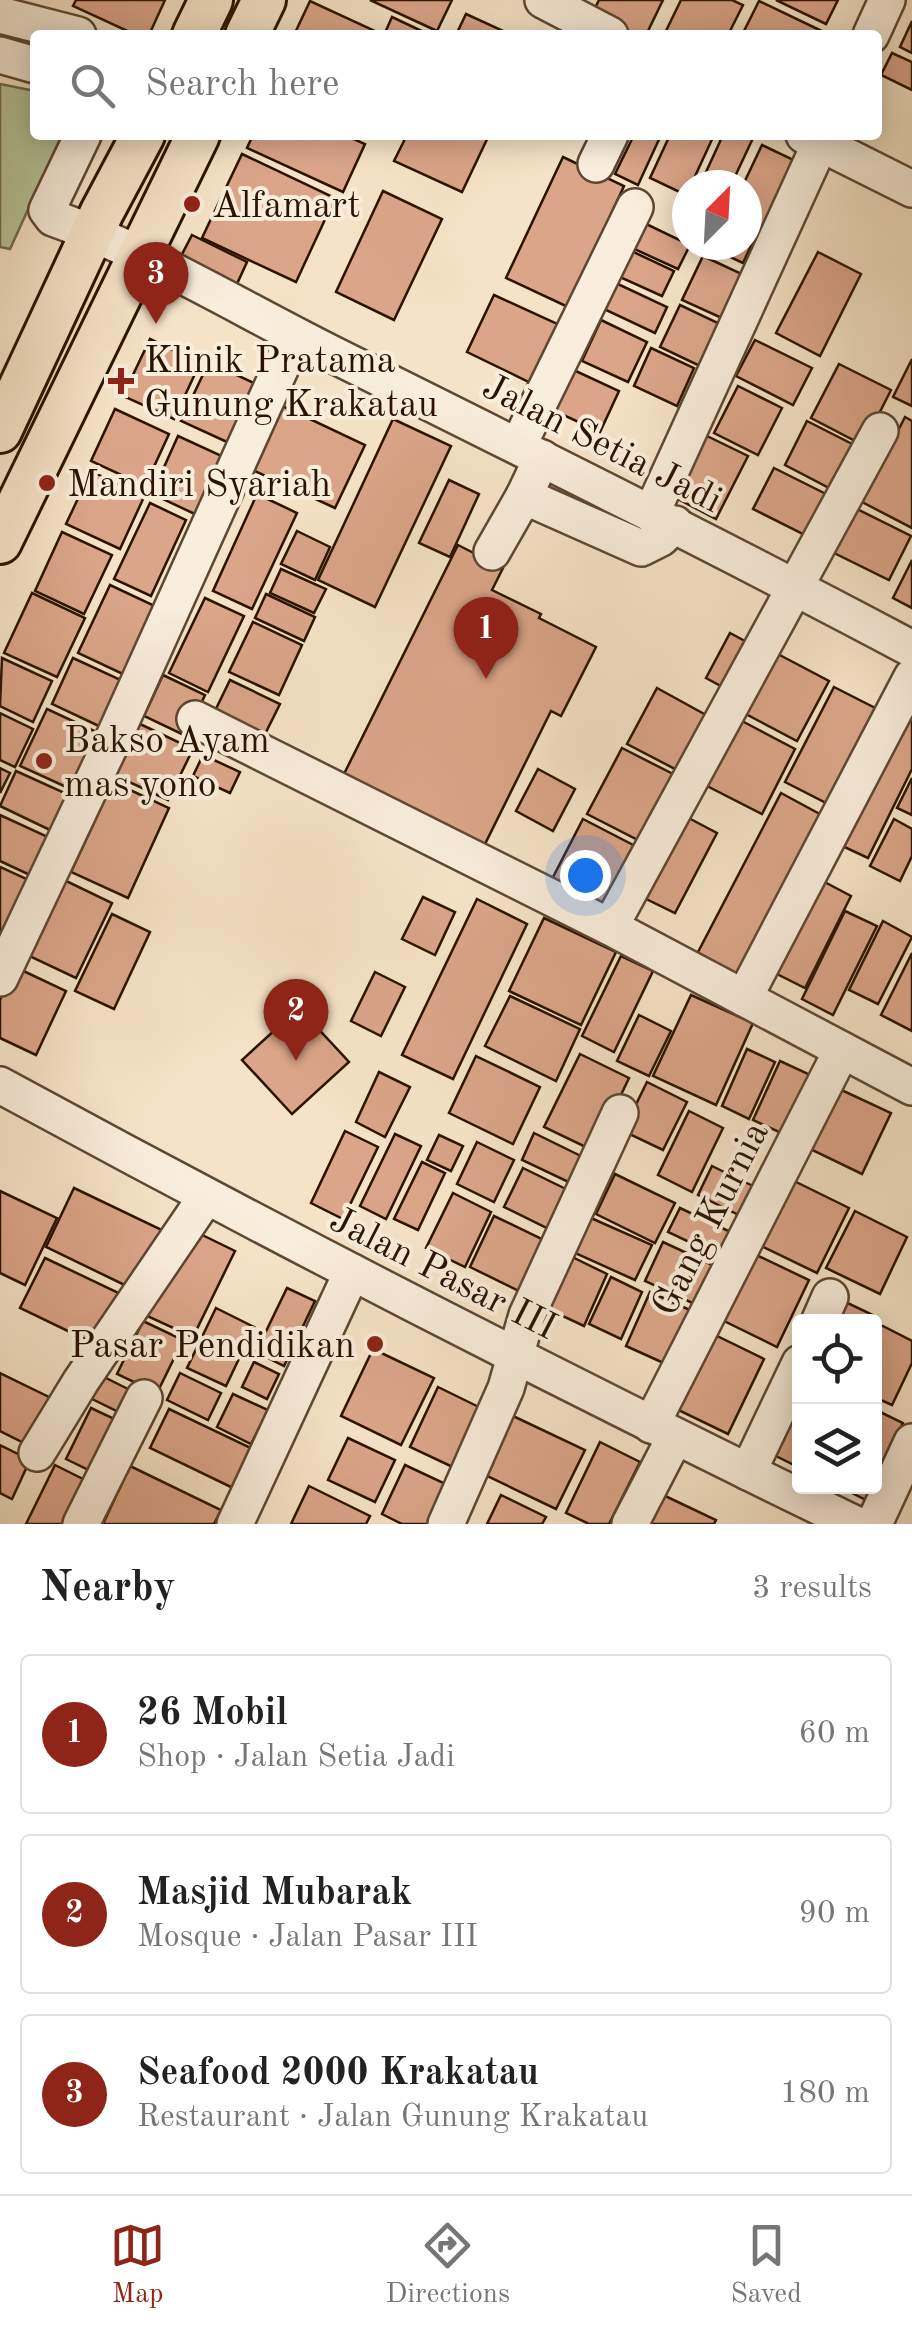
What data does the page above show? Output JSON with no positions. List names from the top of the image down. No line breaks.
{"streets":{"street":["Jalan Setia Jadi","Gang Kurnia","Jalan Pasar III"]},"crossings":[["Gang Kurnia","Jalan Pasar III"]],"places":{"other":["Alfamart","Mandiri Syariah","Bakso Ayam mas yono","Pasar Pendidikan"],"health":["Klinik Pratama Gunung Krakatau"]},"north":"top right","page":{"search":"Search here","pins":["3","1","2"],"heading":["Nearby","3 results"],"list":[{"mark":"1","name":"26 Mobil","note":"Shop · Jalan Setia Jadi","value":"60 m"},{"mark":"2","name":"Masjid Mubarak","note":"Mosque · Jalan Pasar III","value":"90 m"},{"mark":"3","name":"Seafood 2000 Krakatau","note":"Restaurant · Jalan Gunung Krakatau","value":"180 m"}],"nav":["Map","Directions","Saved"]}}
